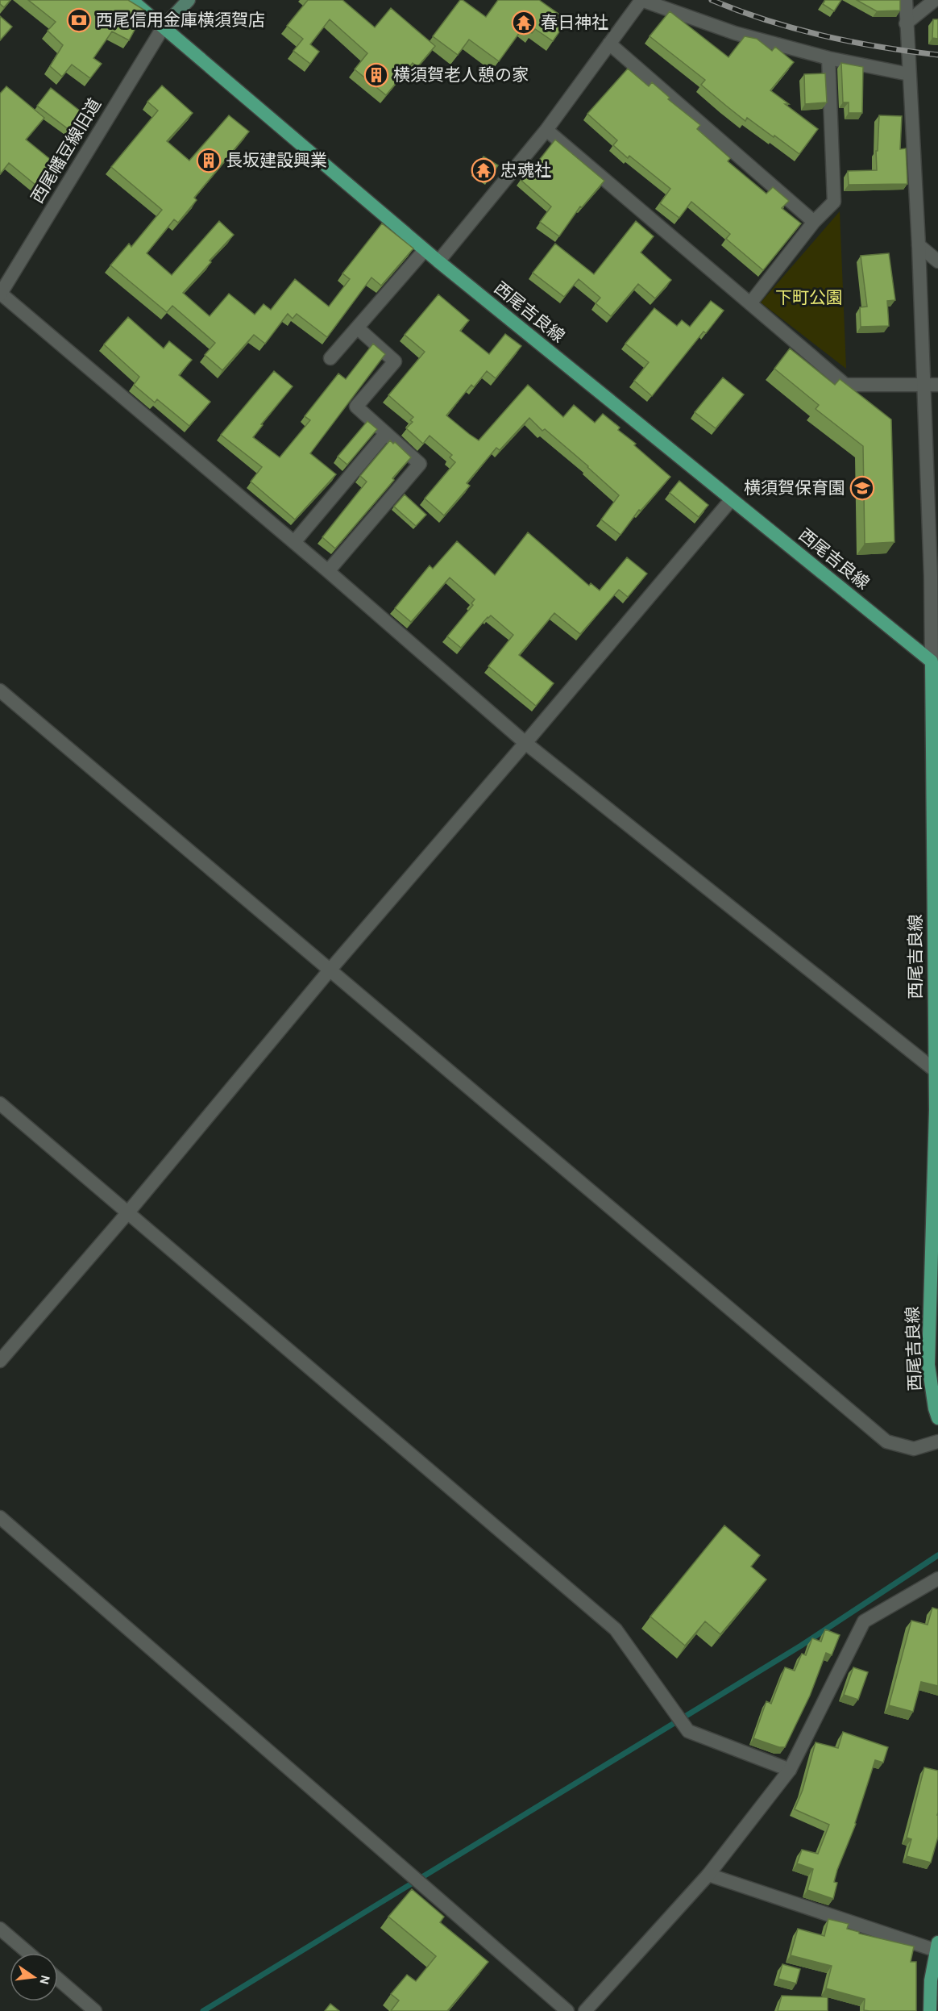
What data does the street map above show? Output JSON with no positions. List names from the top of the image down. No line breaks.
{"streets":{"main road":["西尾吉良線"],"street":["西尾幡豆線旧道"]},"crossings":[["西尾幡豆線旧道","西尾吉良線"]],"parks":["下町公園"],"places":{"bank":["西尾信用金庫横須賀店"],"temple":["春日神社","忠魂社"],"building":["横須賀老人憩の家","長坂建設興業"],"school or university":["横須賀保育園"]},"north":"right"}
